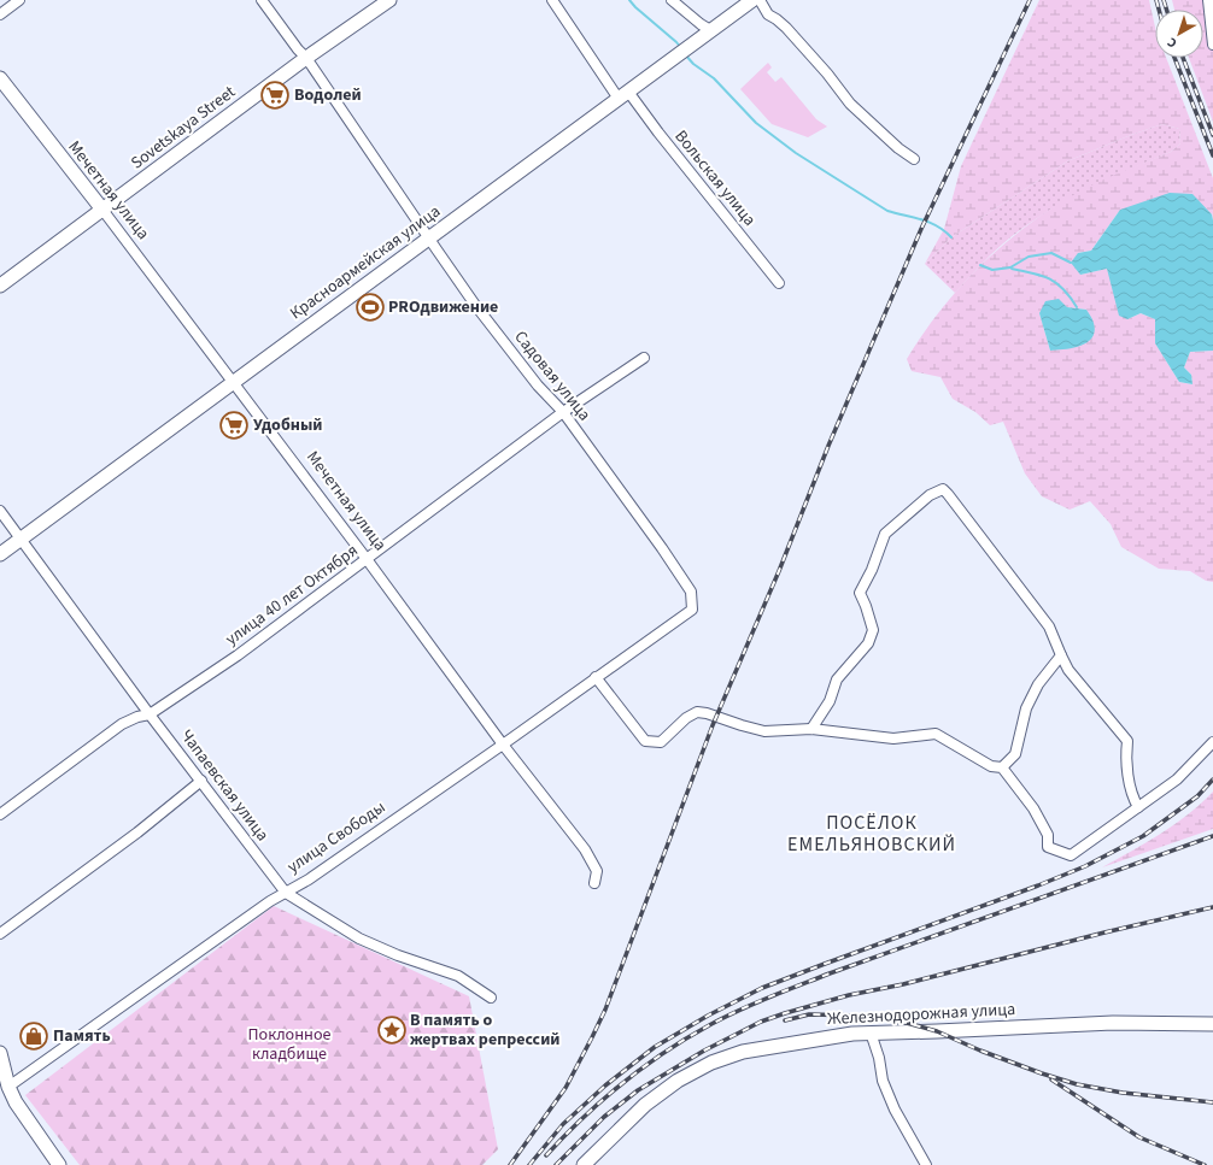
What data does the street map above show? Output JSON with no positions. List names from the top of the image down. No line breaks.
{"streets":{"street":["Sovetskaya Street","Вольская улица","Мечетная улица","Красноармейская улица","Садовая улица","улица 40 лет Октября","Чапаевская улица","улица Свободы","Железнодорожная улица"]},"crossings":[["Sovetskaya Street","Мечетная улица"],["Sovetskaya Street","Садовая улица"],["Вольская улица","Красноармейская улица"],["Мечетная улица","Красноармейская улица"],["Мечетная улица","улица 40 лет Октября"],["Мечетная улица","улица Свободы"],["Красноармейская улица","Садовая улица"],["Красноармейская улица","Чапаевская улица"],["Садовая улица","улица 40 лет Октября"],["Садовая улица","улица Свободы"],["улица 40 лет Октября","Чапаевская улица"],["Чапаевская улица","улица Свободы"]],"districts":["ПОСЁЛОК ЕМЕЛЬЯНОВСКИЙ"],"parks":["Поклонное кладбище"],"places":{"supermarket":["Водолей","Удобный"],"sports":["PROдвижение"],"place":["В память о жертвах репрессий"],"shop":["Память"]},"north":"bottom left"}
